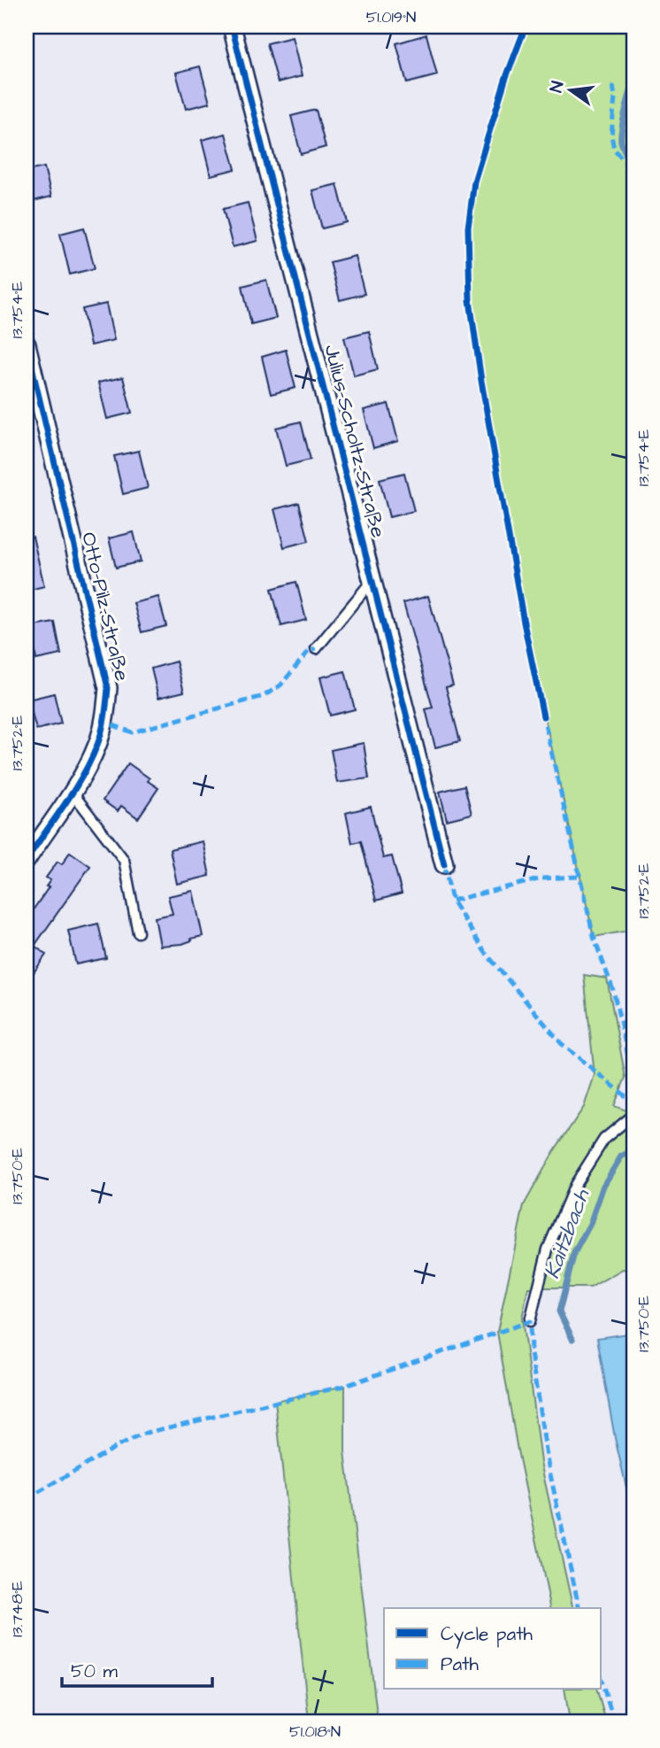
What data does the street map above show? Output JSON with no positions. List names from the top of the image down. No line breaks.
{"streets":{"street":["Julius-Scholtz-Straße","Otto-Pilz-Straße"]},"water":["Kaitzbach"],"legend":["Cycle path","Path"],"scale_bar":"50 m","north":"left","coordinates":["51.019°N","13.754°E","13.752°E","13.750°E","13.748°E","51.018°N"]}
